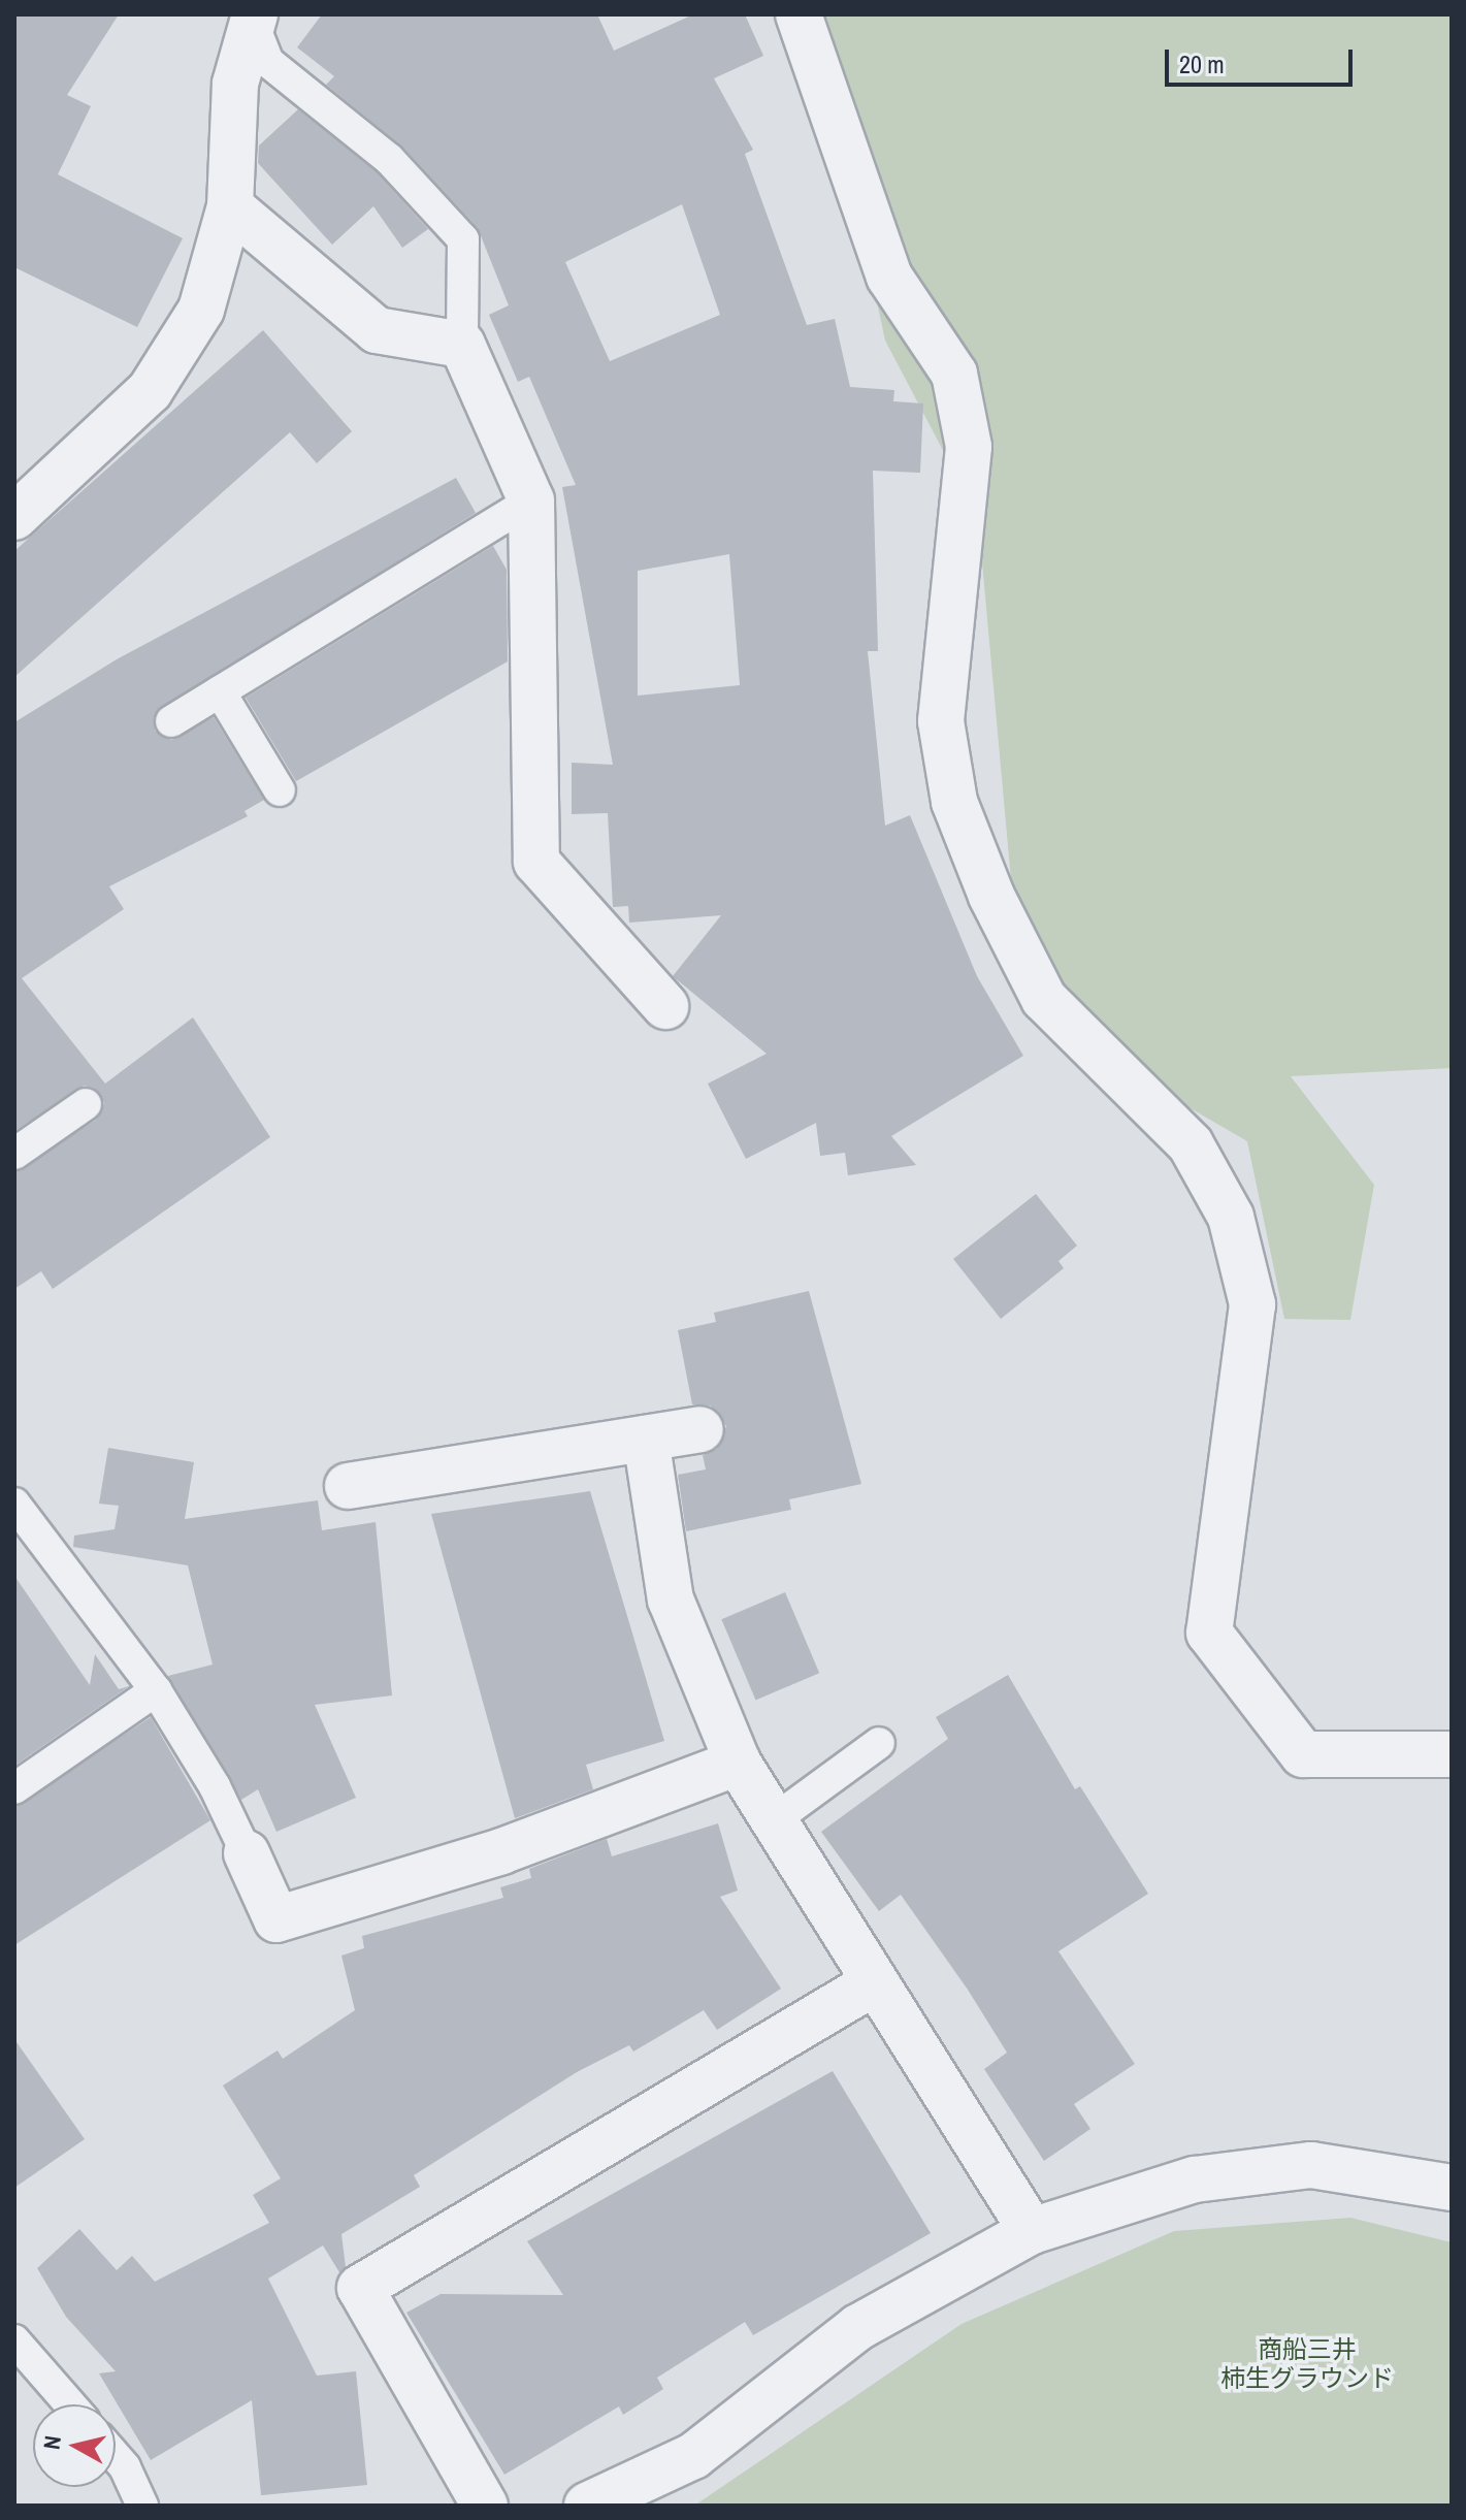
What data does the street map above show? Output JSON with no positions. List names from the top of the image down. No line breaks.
{"parks":["商船三井 柿生グラウンド"],"scale_bar":"20 m","north":"left"}
